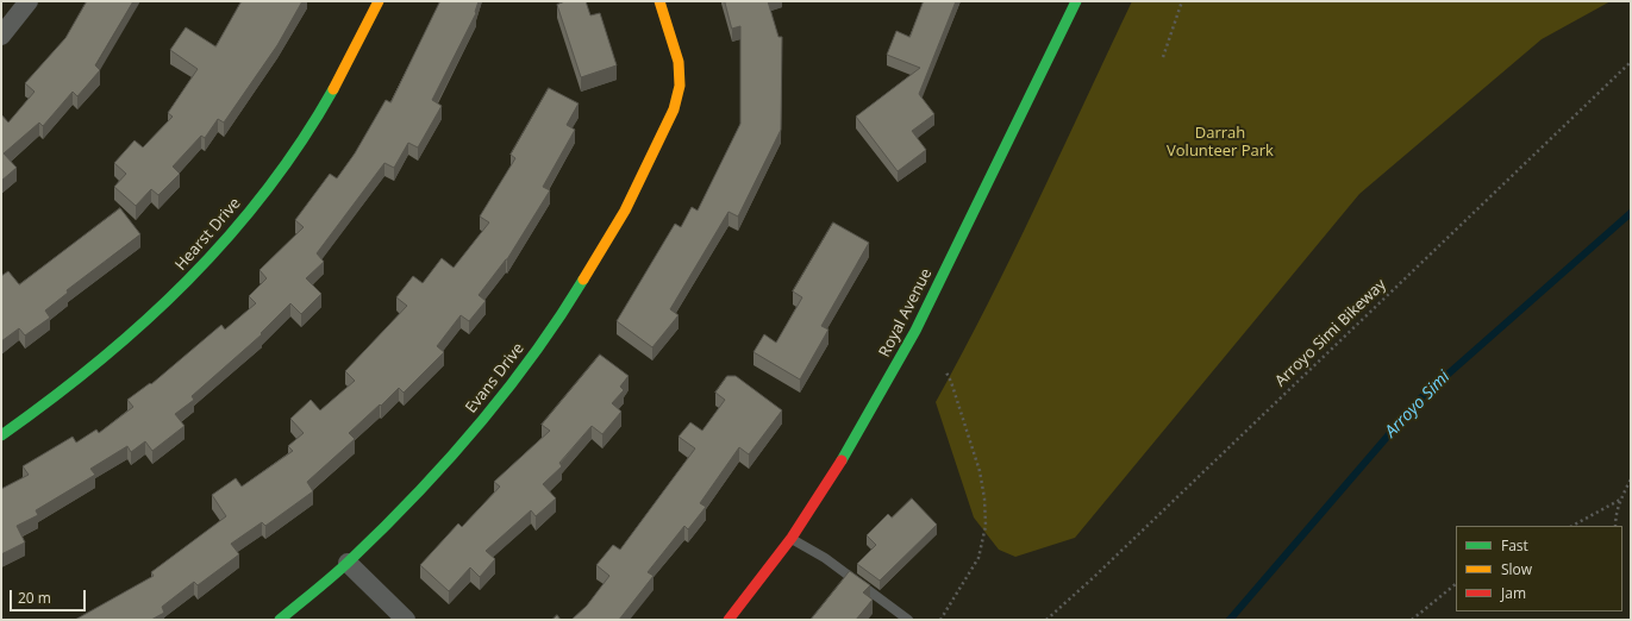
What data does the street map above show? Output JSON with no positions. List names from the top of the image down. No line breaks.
{"streets":{"street":["Hearst Drive","Royal Avenue","Evans Drive"],"path":["Arroyo Simi Bikeway"]},"water":["Arroyo Simi"],"parks":["Darrah Volunteer Park"],"legend":["Fast","Slow","Jam"],"scale_bar":"20 m"}
